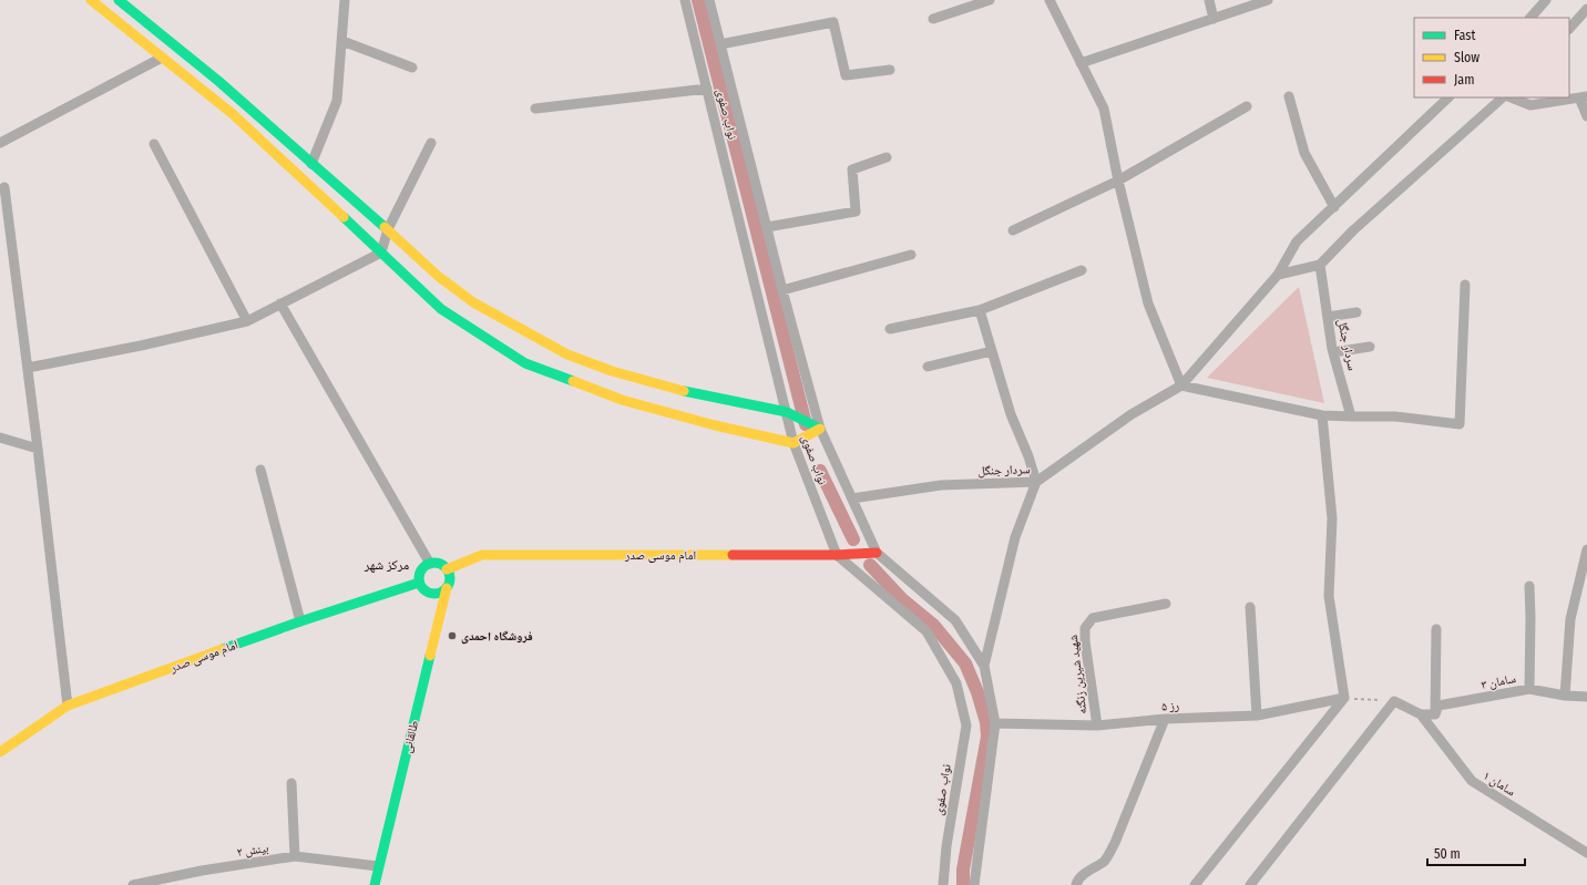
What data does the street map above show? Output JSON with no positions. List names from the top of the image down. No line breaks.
{"streets":{"street":["نواب صفوی","سردار جنگل","امام موسی صدر","شهید شیرین زنگنه","سامان ۳","رز ۵","طالقانی","سامان ۱","بینش ۲"]},"crossings":[["نواب صفوی","سردار جنگل"],["نواب صفوی","امام موسی صدر"],["نواب صفوی","رز ۵"],["امام موسی صدر","طالقانی"],["شهید شیرین زنگنه","رز ۵"],["طالقانی","بینش ۲"]],"districts":["مرکز شهر"],"places":["فروشگاه احمدی"],"legend":["Fast","Slow","Jam"],"scale_bar":"50 m"}
